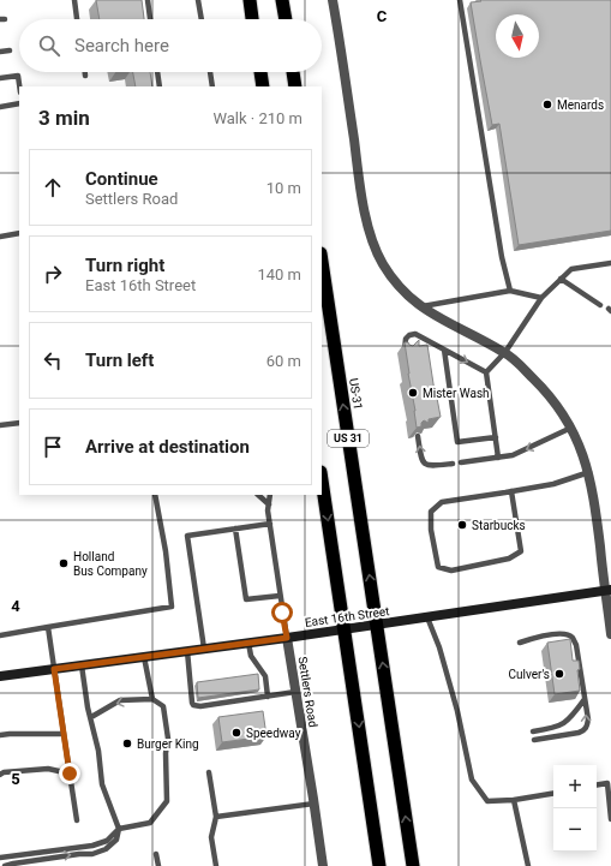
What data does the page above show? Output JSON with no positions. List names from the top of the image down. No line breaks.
{"streets":{"highway":["US-31","US 31"],"main road":["East 16th Street"],"street":["Settlers Road"]},"crossings":[["US-31","US 31"],["US-31","East 16th Street"],["US 31","East 16th Street"],["East 16th Street","Settlers Road"]],"places":["Menards","Mister Wash","Starbucks","Holland Bus Company","Culver's","Speedway","Burger King"],"north":"bottom","page":{"search":"Search here","heading":["3 min","Walk · 210 m"],"list":[["Continue","Settlers Road","10 m"],["Turn right","East 16th Street","140 m"],["Turn left","60 m"],"Arrive at destination"],"map_buttons":["+","−"]},"grid":{"columns":["C"],"rows":["4","5"]}}
